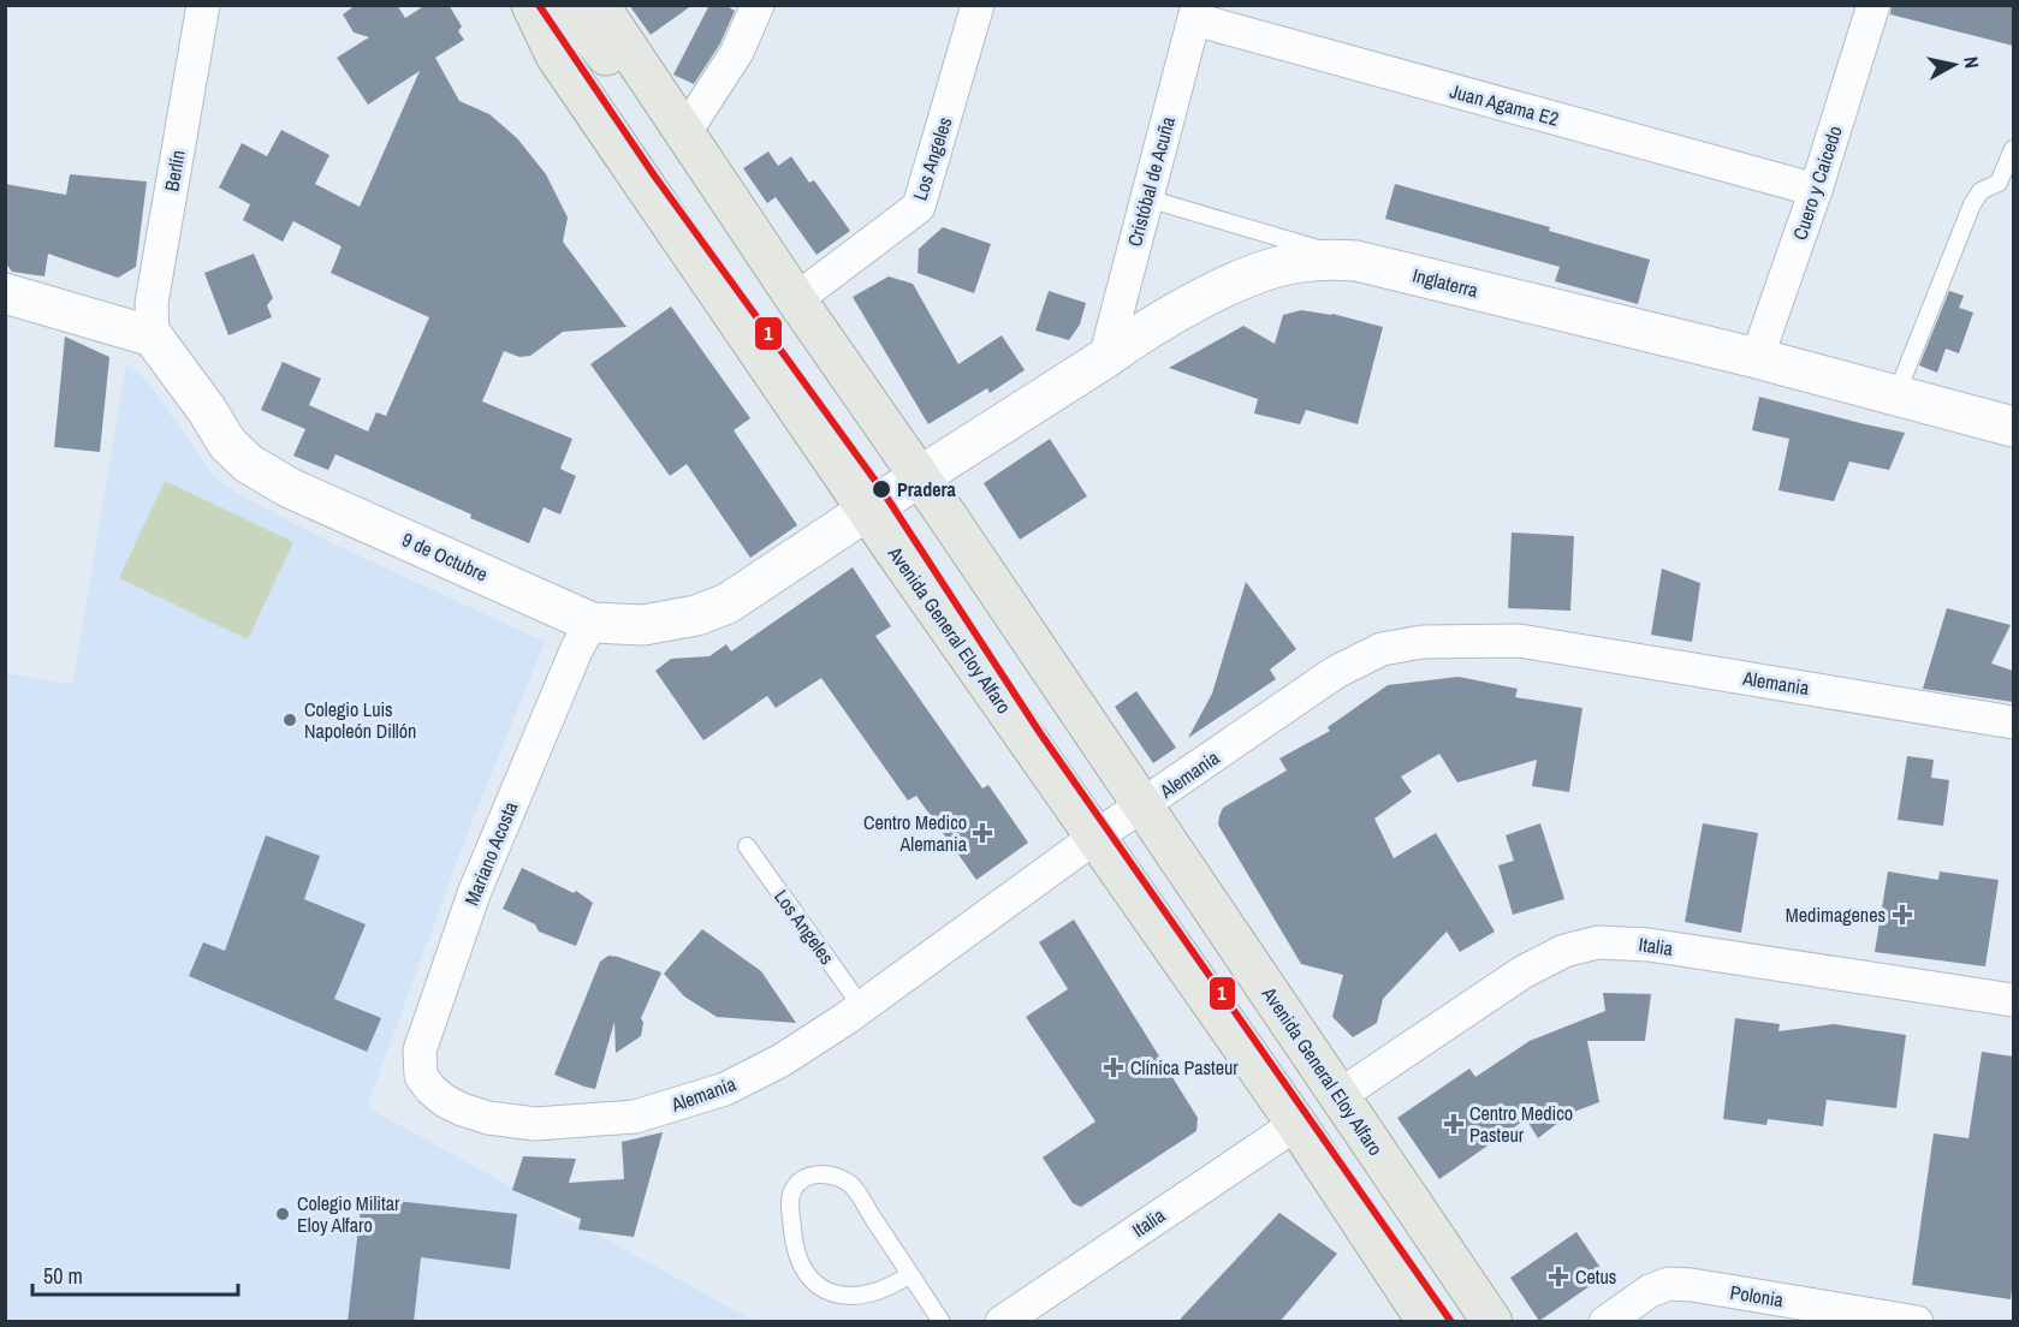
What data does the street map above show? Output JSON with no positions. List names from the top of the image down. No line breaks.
{"streets":{"main road":["Avenida General Eloy Alfaro"],"street":["Juan Agama E2","Los Angeles","Berlín","Cristóbal de Acuña","Cuero y Caicedo","Inglaterra","9 de Octubre","Alemania","Mariano Acosta","Italia","Polonia"]},"crossings":[["Juan Agama E2","Cristóbal de Acuña"],["Juan Agama E2","Cuero y Caicedo"],["Los Angeles","Avenida General Eloy Alfaro"],["Los Angeles","Alemania"],["Berlín","9 de Octubre"],["Cristóbal de Acuña","Inglaterra"],["Cuero y Caicedo","Inglaterra"],["Inglaterra","9 de Octubre"],["Inglaterra","Avenida General Eloy Alfaro"],["9 de Octubre","Avenida General Eloy Alfaro"],["9 de Octubre","Mariano Acosta"],["Avenida General Eloy Alfaro","Alemania"],["Avenida General Eloy Alfaro","Italia"],["Alemania","Mariano Acosta"]],"places":{"other":["Pradera","Colegio Luis Napoleón Dillón","Colegio Militar Eloy Alfaro"],"health":["Centro Medico Alemania","Medimagenes","Clínica Pasteur","Centro Medico Pasteur","Cetus"]},"lines":["transit line 1"],"scale_bar":"50 m","north":"right"}
